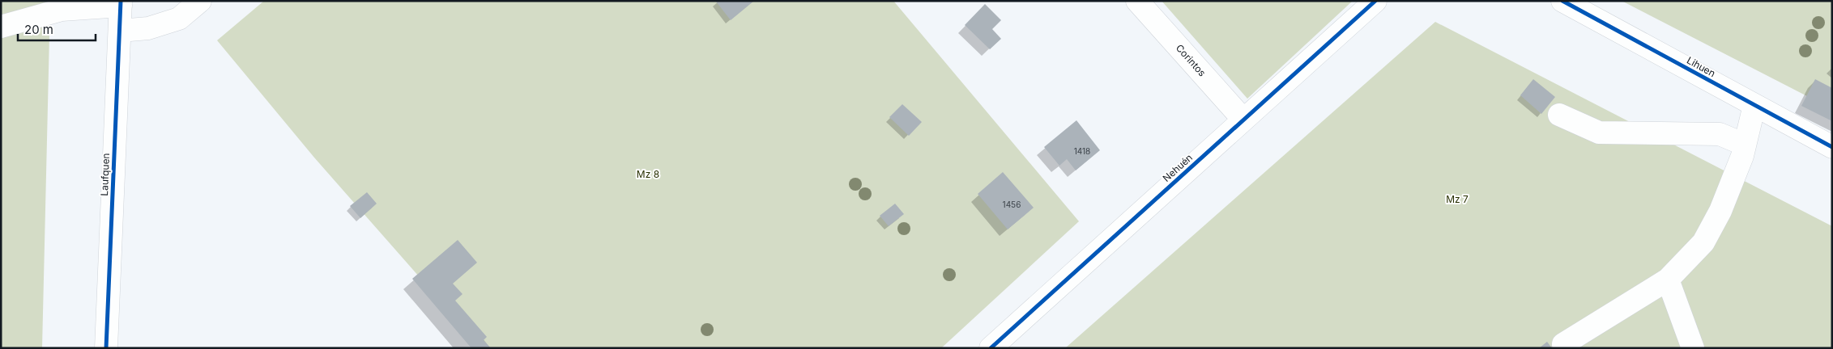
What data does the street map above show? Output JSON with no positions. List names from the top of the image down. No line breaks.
{"streets":{"street":["Corintos","Lihuen","Nehuén","Laufquen"]},"crossings":[["Corintos","Nehuén"]],"parks":["Mz 8","Mz 7"],"house_numbers":["1418","1456"],"scale_bar":"20 m"}
